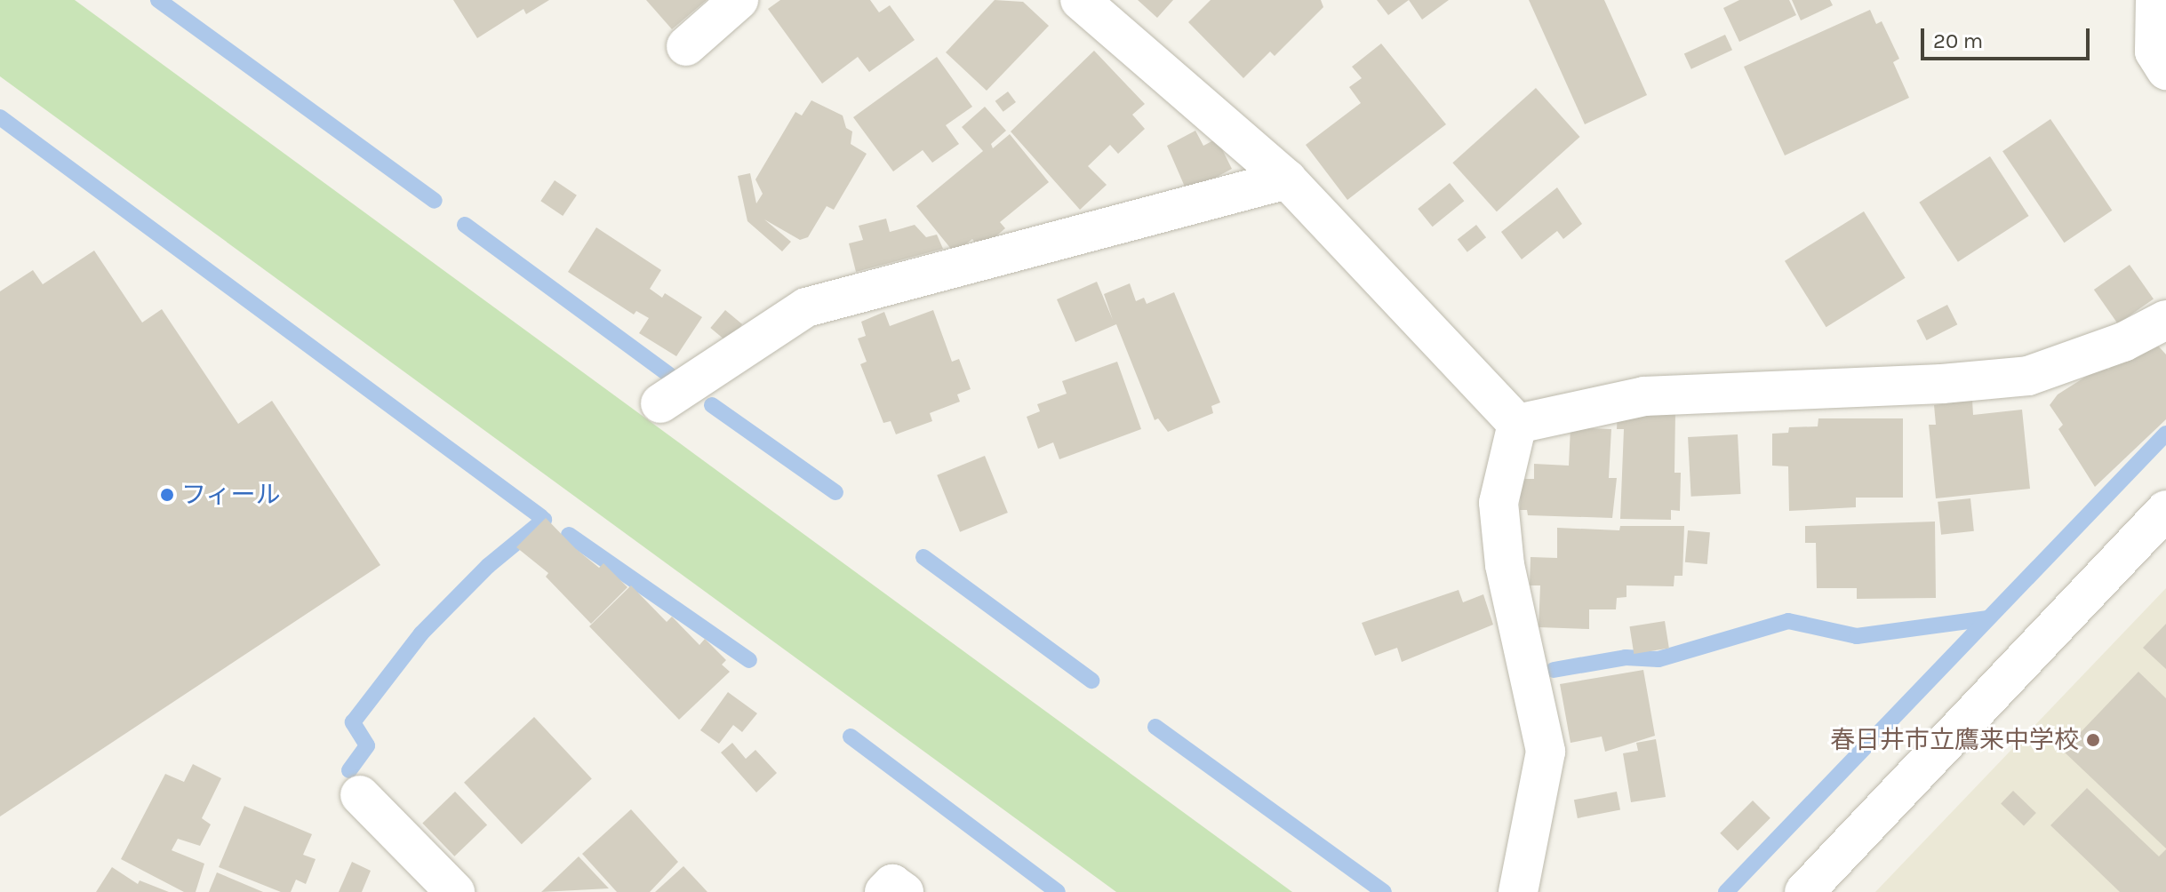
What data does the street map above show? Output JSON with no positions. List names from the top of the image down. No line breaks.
{"places":["フィール","春日井市立鷹来中学校"],"scale_bar":"20 m"}
